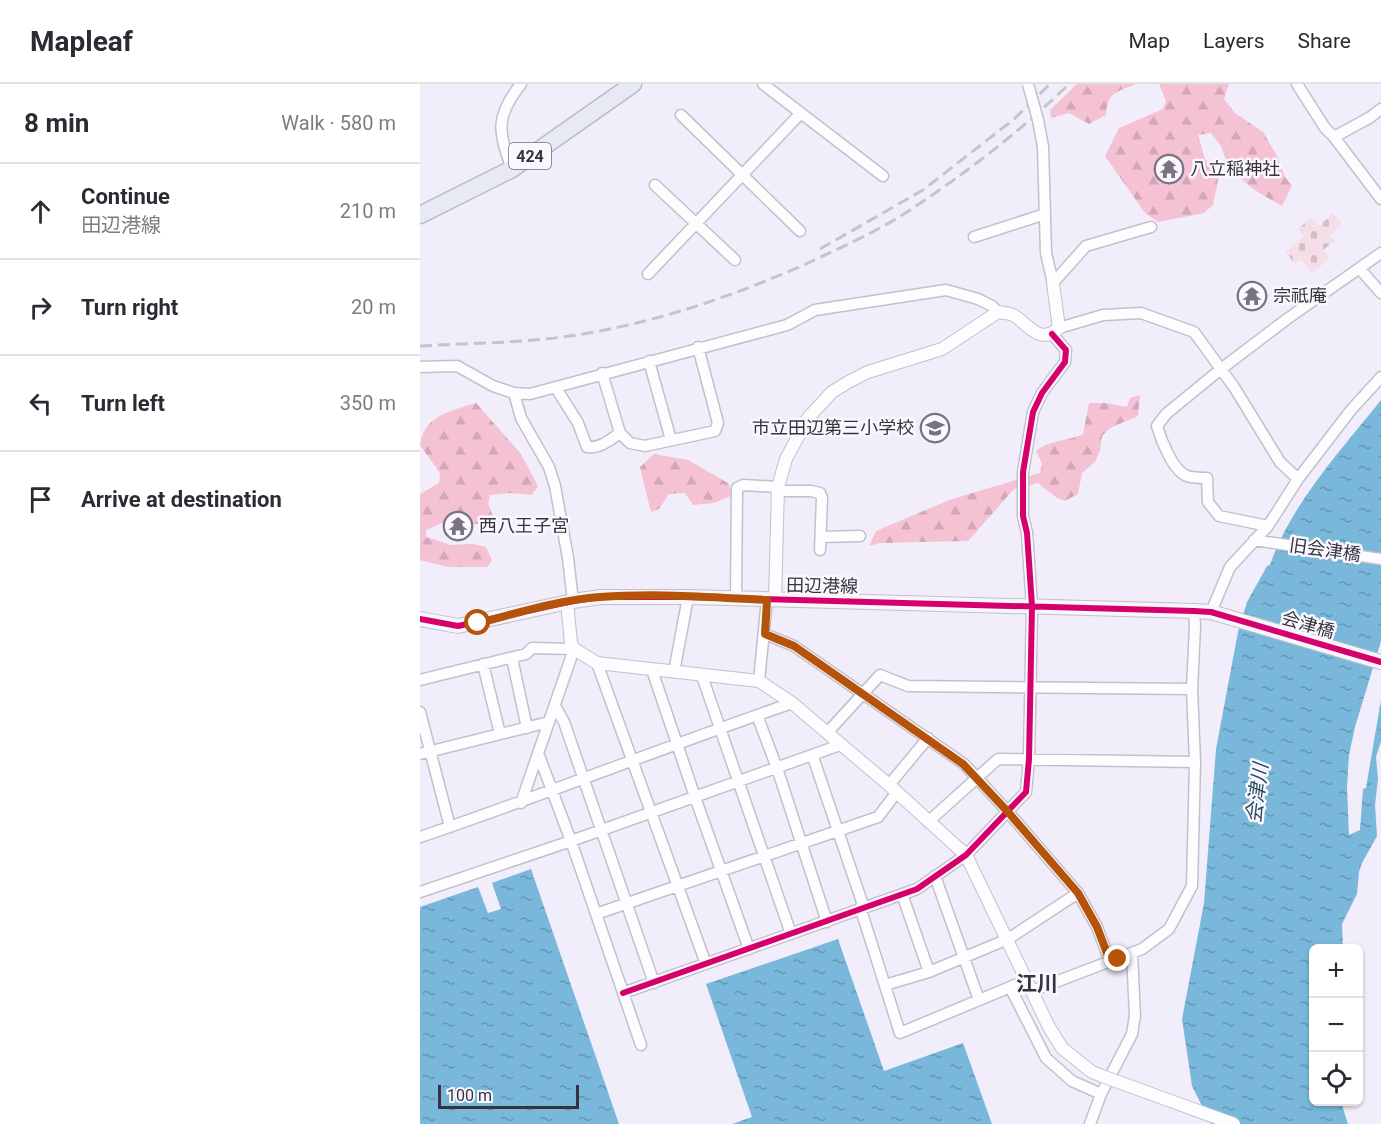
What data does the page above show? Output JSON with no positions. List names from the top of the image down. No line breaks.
{"streets":{"highway":["424"],"main road":["田辺港線","会津橋"],"street":["旧会津橋"]},"crossings":[["田辺港線","会津橋"]],"districts":["江川"],"water":["会津川"],"places":{"temple":["八立稲神社","宗祇庵","西八王子宮"],"school or university":["市立田辺第三小学校"]},"scale_bar":"100 m","page":{"header":"Mapleaf","nav":["Map","Layers","Share"],"heading":["8 min","Walk · 580 m"],"list":[["Continue","田辺港線","210 m"],["Turn right","20 m"],["Turn left","350 m"],"Arrive at destination"],"map_buttons":["+","−"],"scale":"100 m"}}
